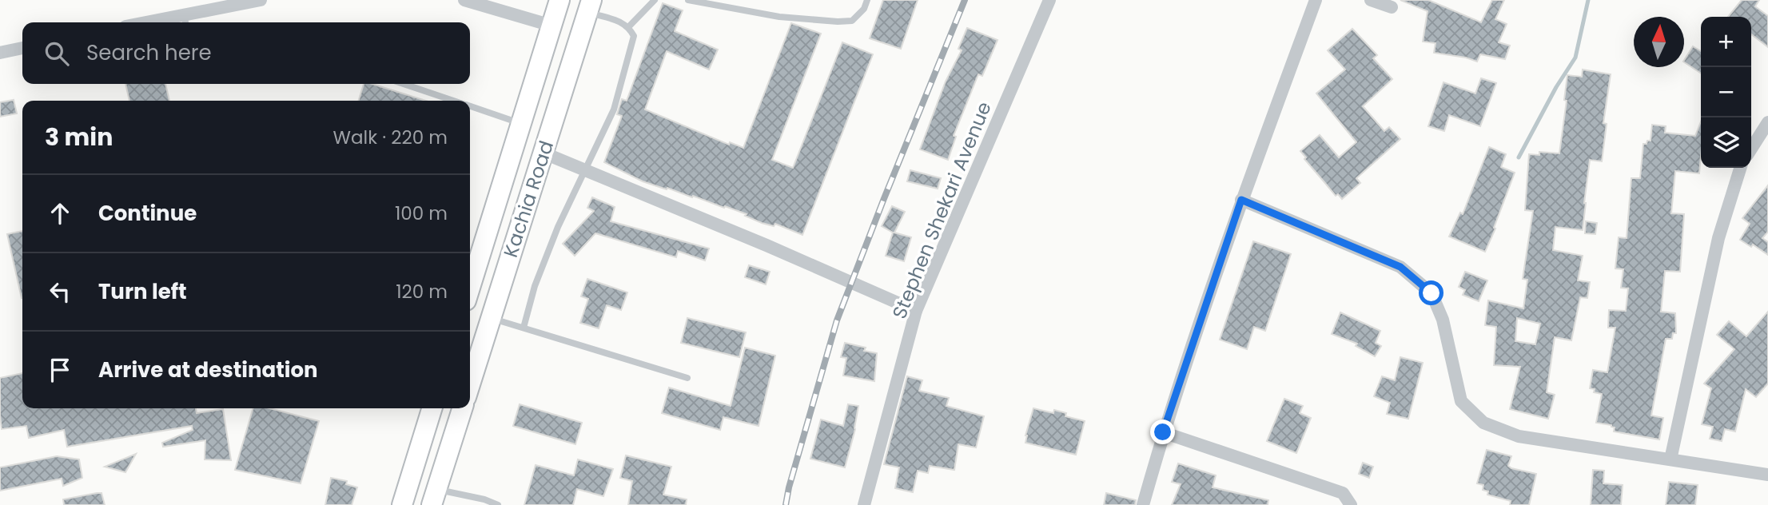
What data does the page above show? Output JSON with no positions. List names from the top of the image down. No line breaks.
{"streets":{"main road":["Kachia Road"],"street":["Stephen Shekari Avenue"]},"north":"top","page":{"map_buttons":["+","−"],"search":"Search here","heading":["3 min","Walk · 220 m"],"list":[["Continue","100 m"],["Turn left","120 m"],"Arrive at destination"]}}
